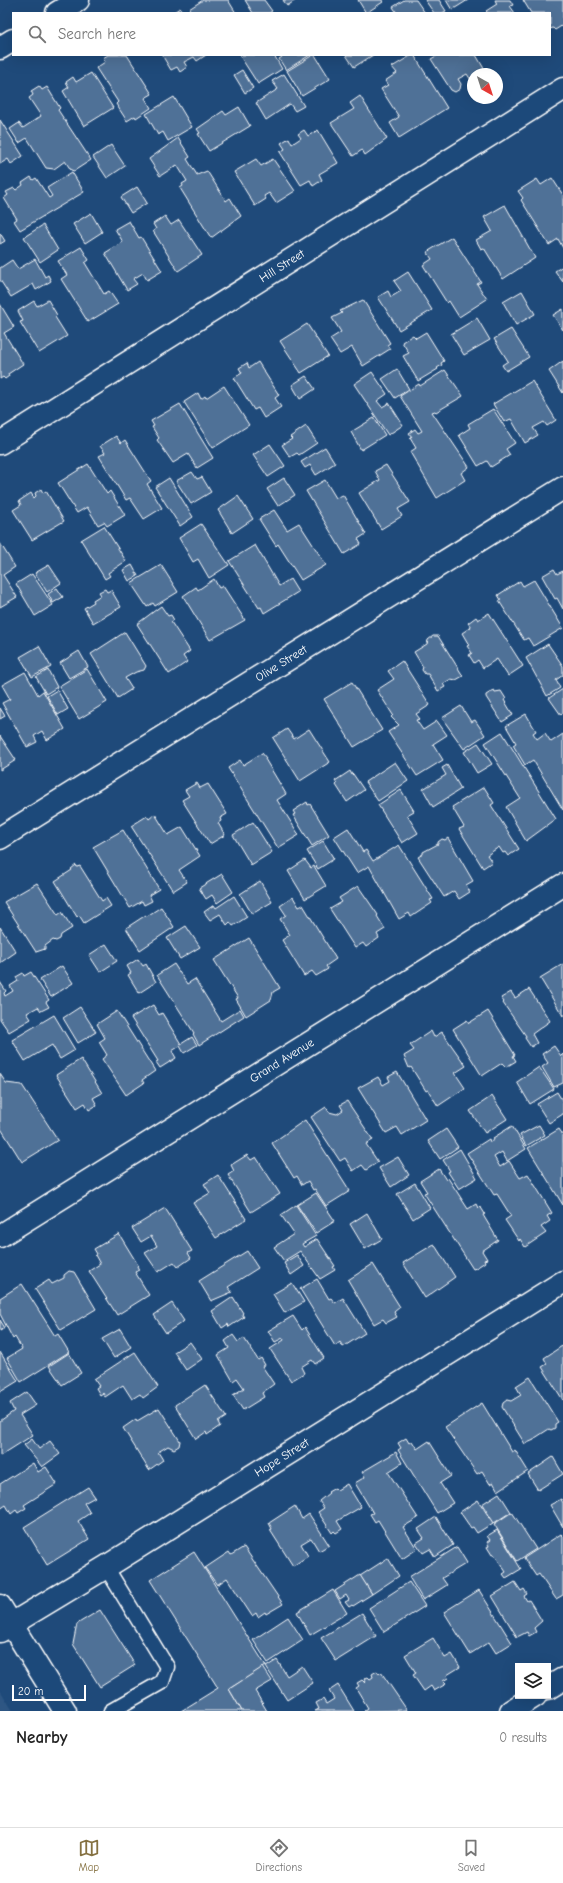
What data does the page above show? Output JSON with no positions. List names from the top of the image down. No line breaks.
{"streets":{"street":["Hill Street","Olive Street","Grand Avenue","Hope Street"]},"scale_bar":"20 m","north":"bottom right","page":{"search":"Search here","scale":"20 m","heading":["Nearby","0 results"],"nav":["Map","Directions","Saved"]}}
